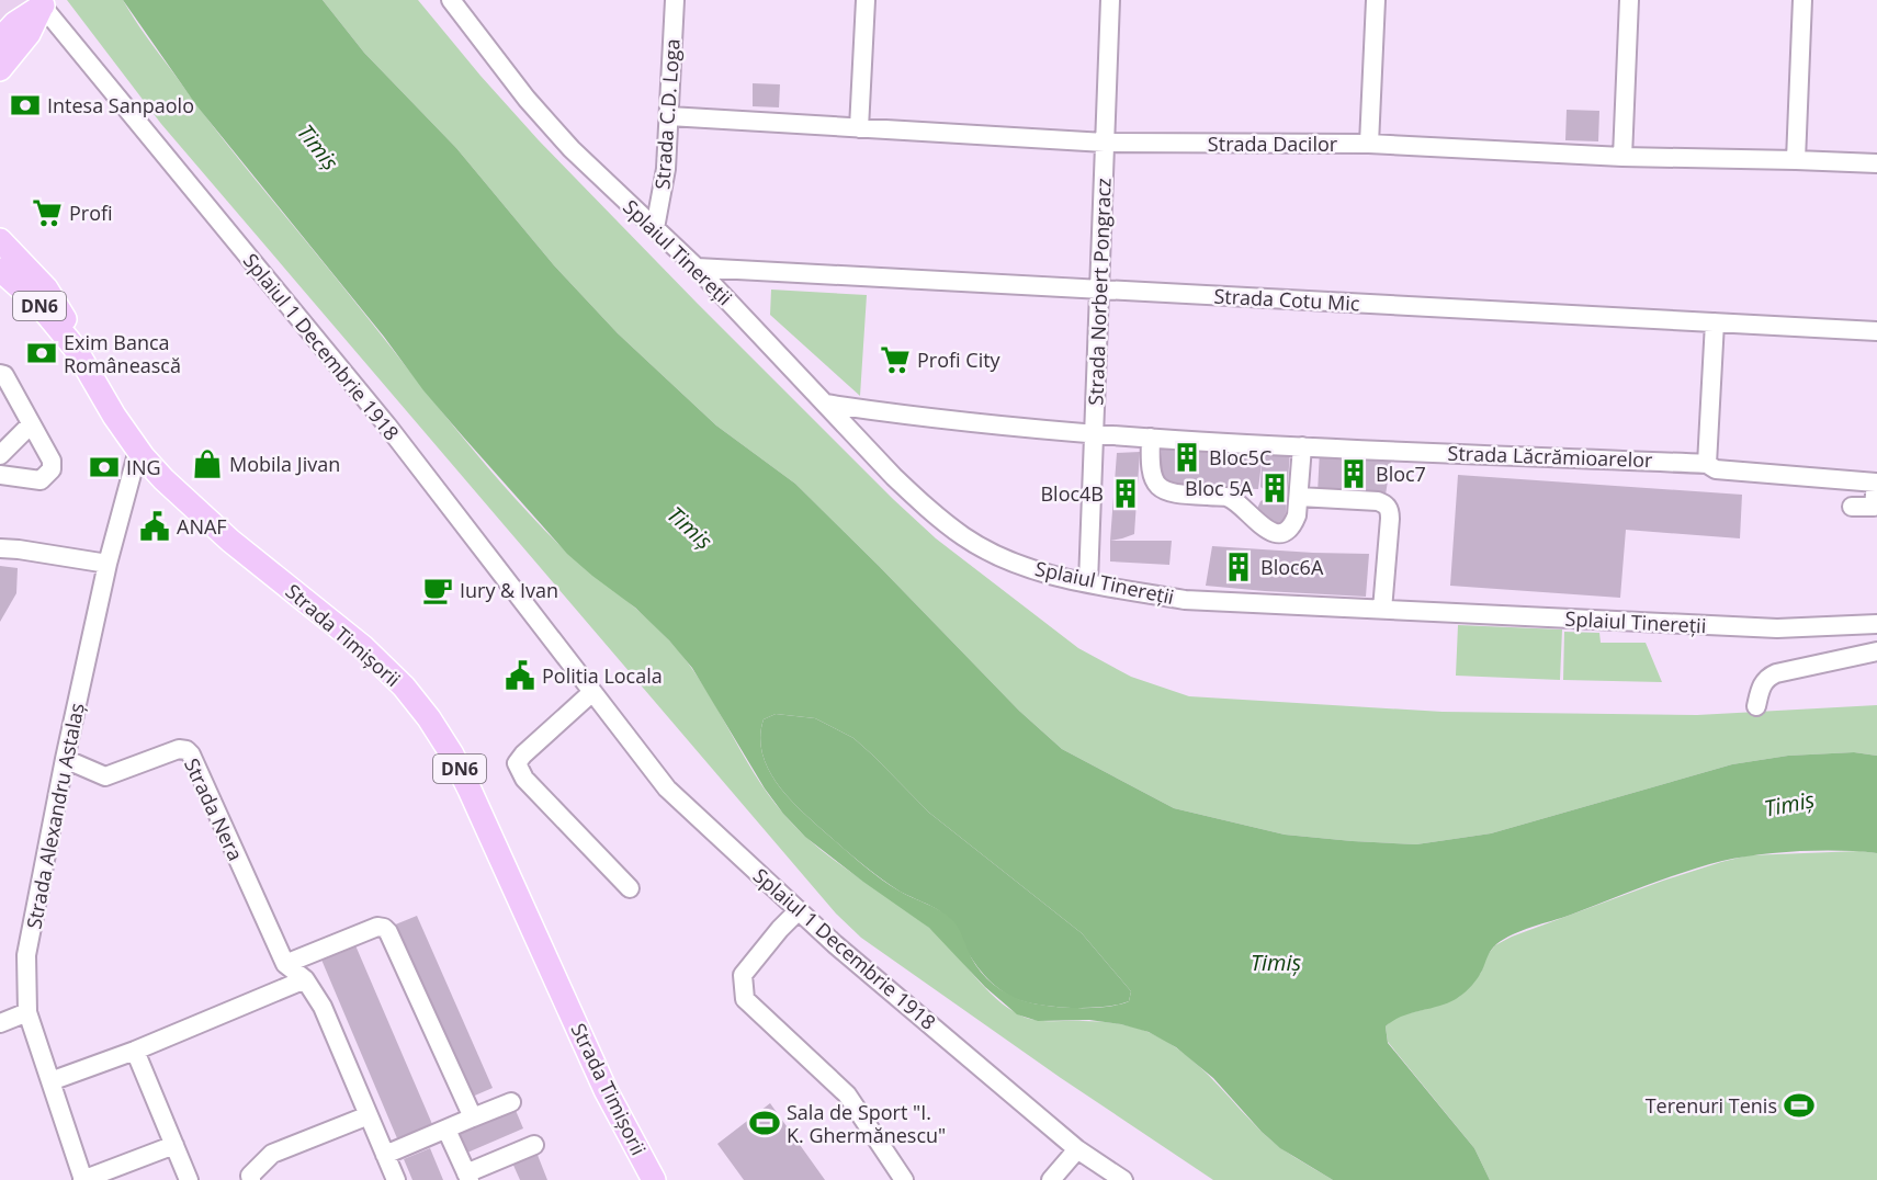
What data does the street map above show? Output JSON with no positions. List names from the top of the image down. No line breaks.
{"streets":{"main road":["DN6","Strada Timișorii"],"street":["Strada C.D. Loga","Strada Dacilor","Splaiul Tinereții","Strada Norbert Pongracz","Strada Cotu Mic","Splaiul 1 Decembrie 1918","Strada Lăcrămioarelor","Strada Nera","Strada Alexandru Astalaș"]},"crossings":[["Strada C.D. Loga","Strada Dacilor"],["Strada C.D. Loga","Splaiul Tinereții"],["Strada Dacilor","Strada Norbert Pongracz"],["Splaiul Tinereții","Strada Norbert Pongracz"],["Splaiul Tinereții","Strada Cotu Mic"],["Splaiul Tinereții","Strada Lăcrămioarelor"],["Strada Norbert Pongracz","Strada Cotu Mic"],["Strada Norbert Pongracz","Strada Lăcrămioarelor"],["Strada Timișorii","Strada Alexandru Astalaș"],["Strada Nera","Strada Alexandru Astalaș"]],"water":["Timiș"],"places":{"bank":["Intesa Sanpaolo","Exim Banca Românească","ING"],"supermarket":["Profi","Profi City"],"building":["Bloc5C","Bloc7","Bloc 5A","Bloc4B","Bloc6A"],"shop":["Mobila Jivan"],"public building":["ANAF","Politia Locala"],"cafe":["Iury & Ivan"],"sports":["Terenuri Tenis","Sala de Sport \"I. K. Ghermănescu\""]}}
